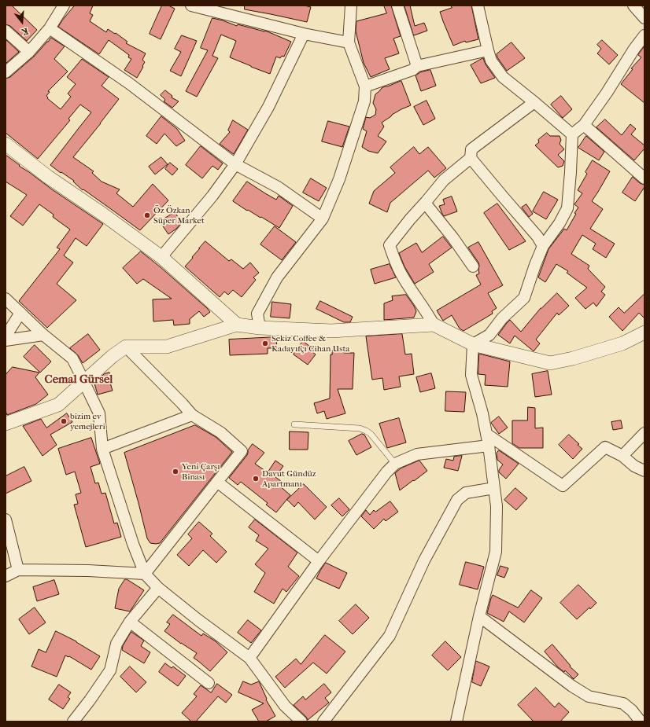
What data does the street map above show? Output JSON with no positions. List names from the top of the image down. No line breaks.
{"districts":["Cemal Gürsel"],"places":["Öz Özkan Süper Market","Sekiz Coffee & Kadayıfçı Cihan Usta","bizim ev yemejleri","Yeni Çarşı Binası","Davut Gündüz Apartmanı"],"north":"bottom"}
